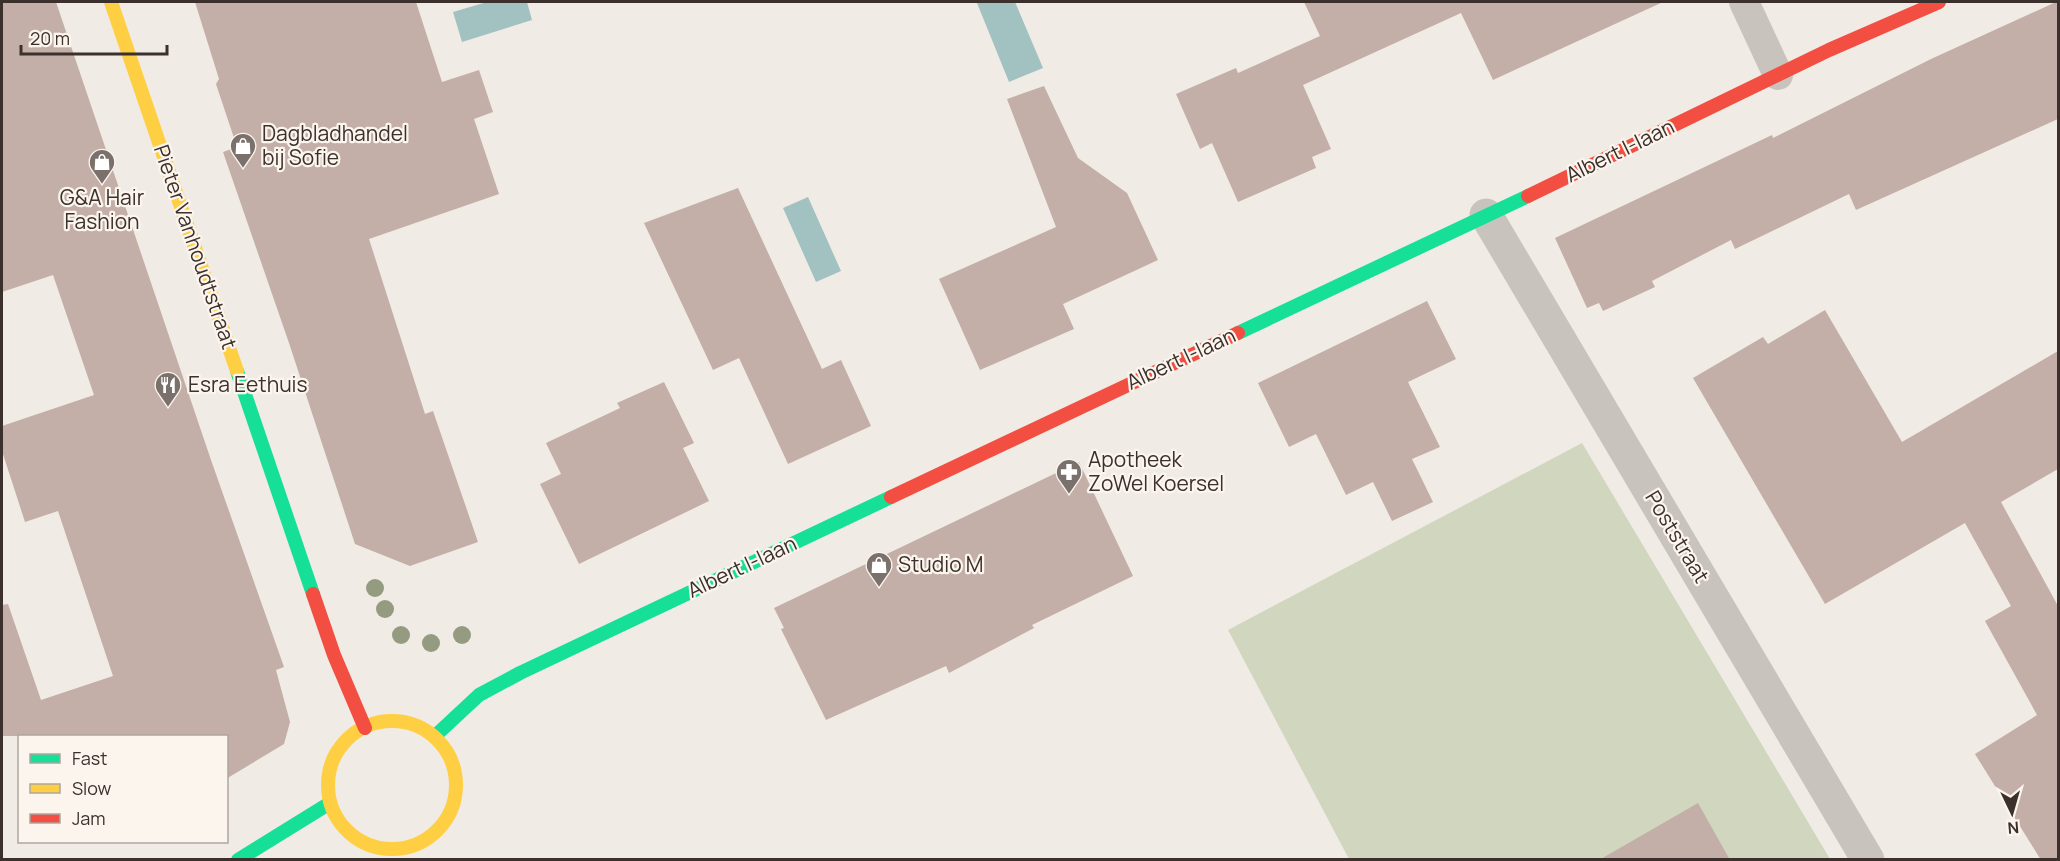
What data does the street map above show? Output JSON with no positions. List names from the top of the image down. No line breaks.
{"streets":{"street":["Albert I-laan","Pieter Vanhoudtstraat","Poststraat"]},"crossings":[["Albert I-laan","Pieter Vanhoudtstraat"],["Albert I-laan","Poststraat"]],"places":{"shop":["Dagbladhandel bij Sofie","G&A Hair Fashion","Studio M"],"restaurant":["Esra Eethuis"],"pharmacy":["Apotheek ZoWel Koersel"]},"legend":["Fast","Slow","Jam"],"scale_bar":"20 m","north":"bottom"}
